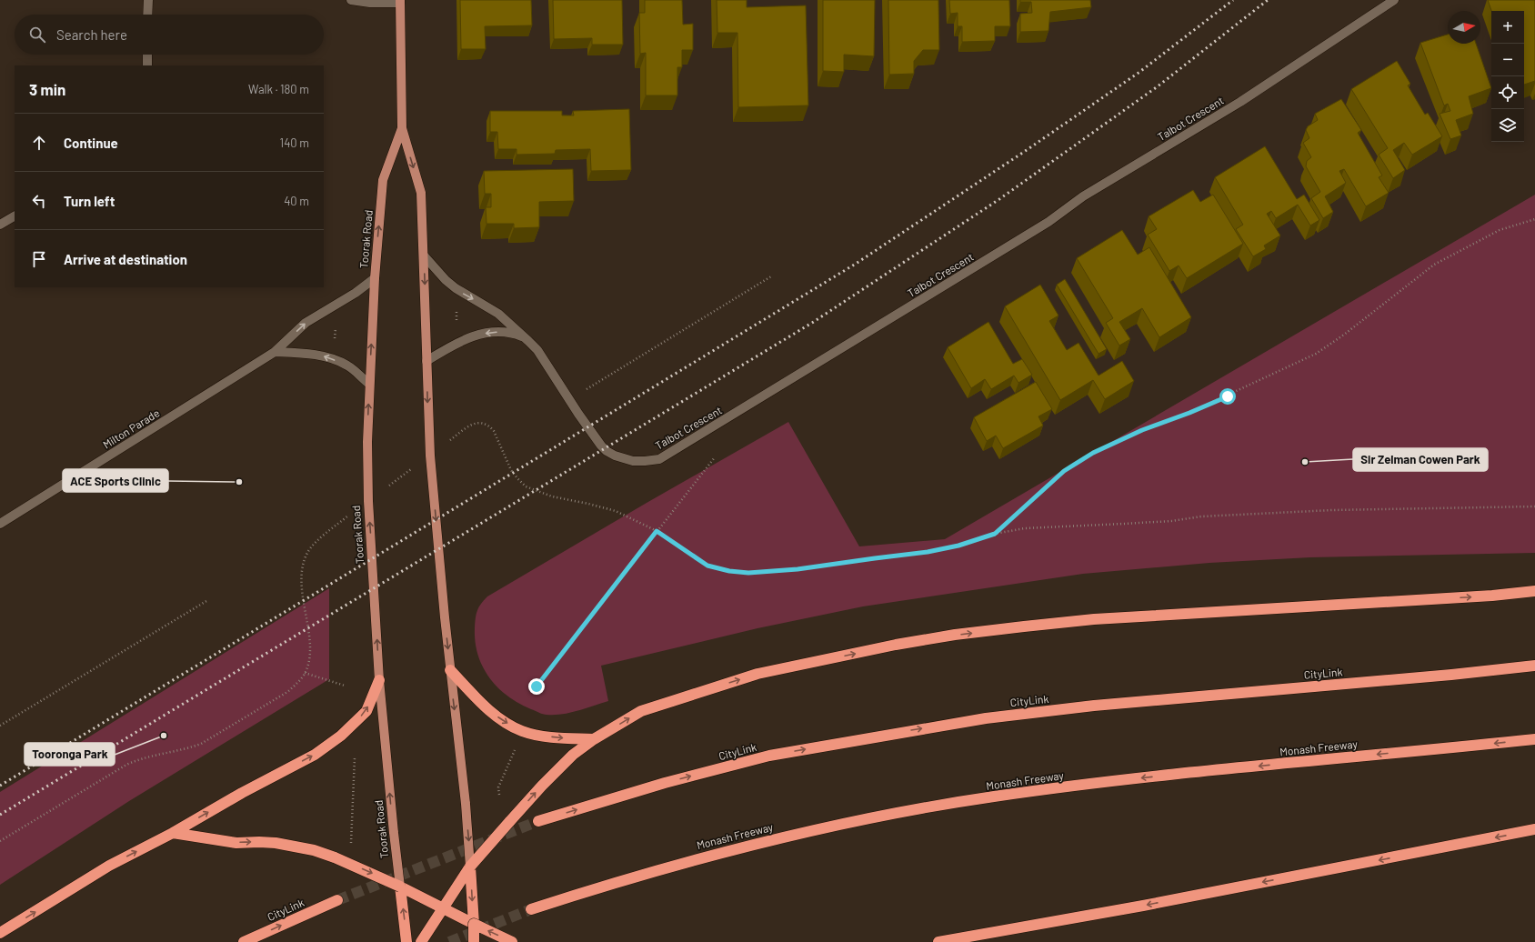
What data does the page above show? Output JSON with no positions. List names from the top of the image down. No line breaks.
{"streets":{"highway":["Toorak Road","CityLink","Monash Freeway"],"street":["Talbot Crescent","Milton Parade"]},"crossings":[["Talbot Crescent","Toorak Road"],["Toorak Road","Milton Parade"]],"one_way":["Monash Freeway"],"places":["Sir Zelman Cowen Park","ACE Sports Clinic","Tooronga Park"],"north":"right","page":{"map_buttons":["+","−"],"search":"Search here","heading":["3 min","Walk · 180 m"],"list":[["Continue","140 m"],["Turn left","40 m"],"Arrive at destination"]}}
